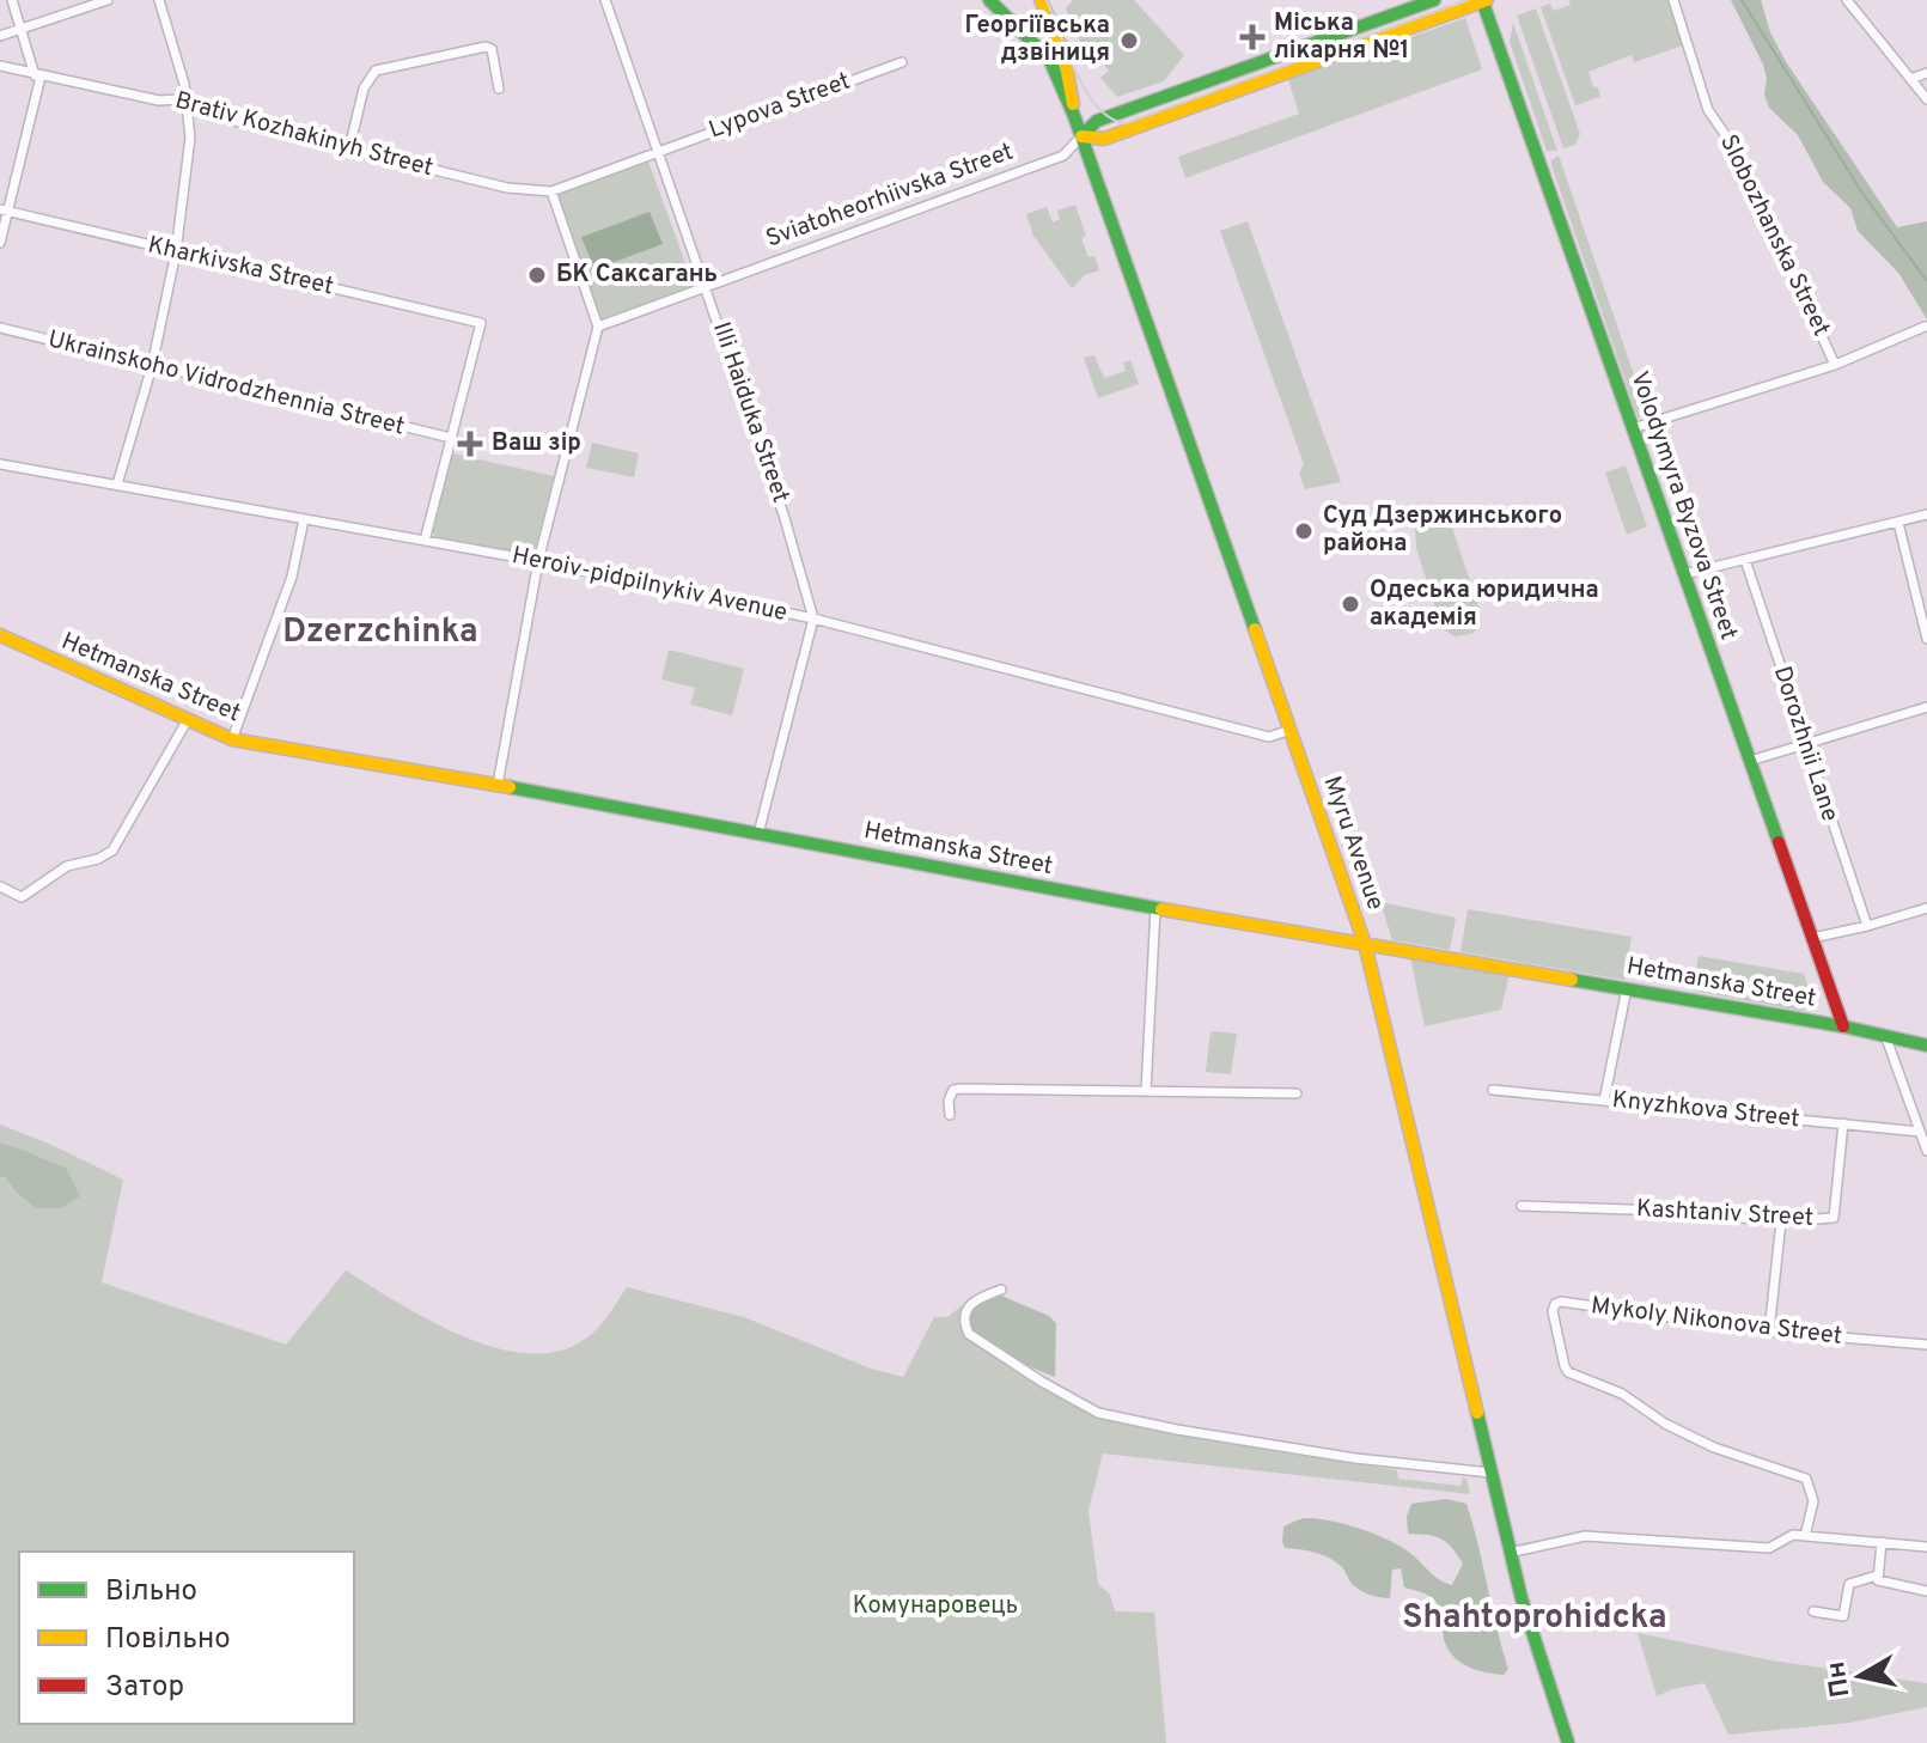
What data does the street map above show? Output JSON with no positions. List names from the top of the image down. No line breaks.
{"streets":{"street":["Lypova Street","Brativ Kozhakinyh Street","Sviatoheorhiivska Street","Slobozhanska Street","Kharkivska Street","Ukrainskoho Vidrodzhennia Street","Illi Haiduka Street","Volodymyra Byzova Street","Heroiv-pidpilnykiv Avenue","Hetmanska Street","Dorozhnii Lane","Myru Avenue","Knyzhkova Street","Kashtaniv Street","Mykoly Nikonova Street"]},"crossings":[["Lypova Street","Brativ Kozhakinyh Street"],["Lypova Street","Illi Haiduka Street"],["Sviatoheorhiivska Street","Illi Haiduka Street"],["Sviatoheorhiivska Street","Volodymyra Byzova Street"],["Sviatoheorhiivska Street","Myru Avenue"],["Kharkivska Street","Ukrainskoho Vidrodzhennia Street"],["Illi Haiduka Street","Heroiv-pidpilnykiv Avenue"],["Illi Haiduka Street","Hetmanska Street"],["Volodymyra Byzova Street","Hetmanska Street"],["Heroiv-pidpilnykiv Avenue","Myru Avenue"],["Hetmanska Street","Myru Avenue"],["Knyzhkova Street","Kashtaniv Street"]],"districts":["Dzerzchinka","Shahtoprohidcka"],"parks":["Комунаровець"],"places":{"health":["Міська лікарня №1","Ваш зір"],"other":["Георгіївська дзвіниця","БК Саксагань","Суд Дзержинського района","Одеська юридична академія"]},"legend":["Вільно","Повільно","Затор"],"north":"left"}
